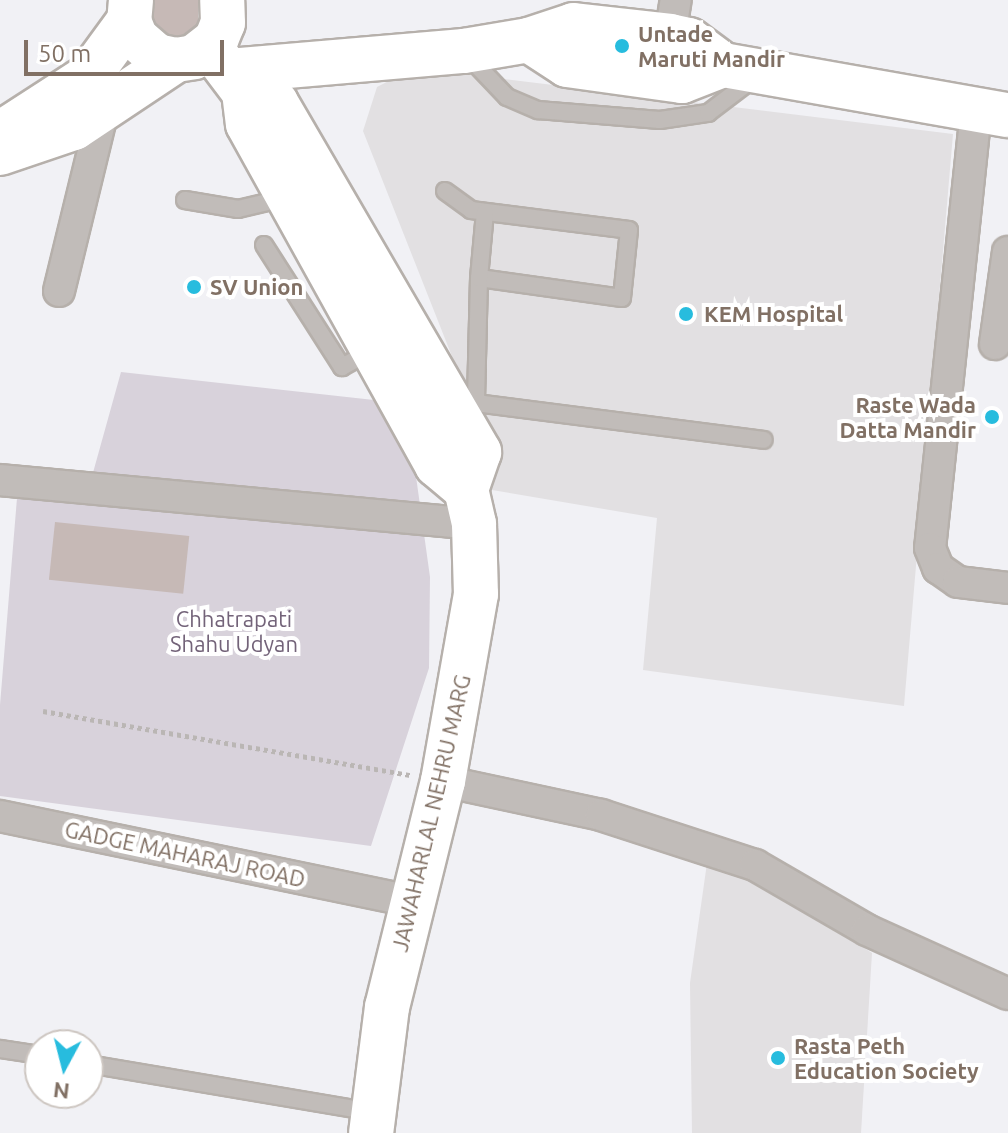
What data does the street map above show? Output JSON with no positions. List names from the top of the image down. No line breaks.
{"streets":{"main road":["JAWAHARLAL NEHRU MARG"],"street":["GADGE MAHARAJ ROAD"]},"crossings":[["JAWAHARLAL NEHRU MARG","GADGE MAHARAJ ROAD"]],"parks":["Chhatrapati Shahu Udyan"],"places":["Untade Maruti Mandir","SV Union","KEM Hospital","Raste Wada Datta Mandir","Rasta Peth Education Society"],"scale_bar":"50 m","north":"bottom"}
